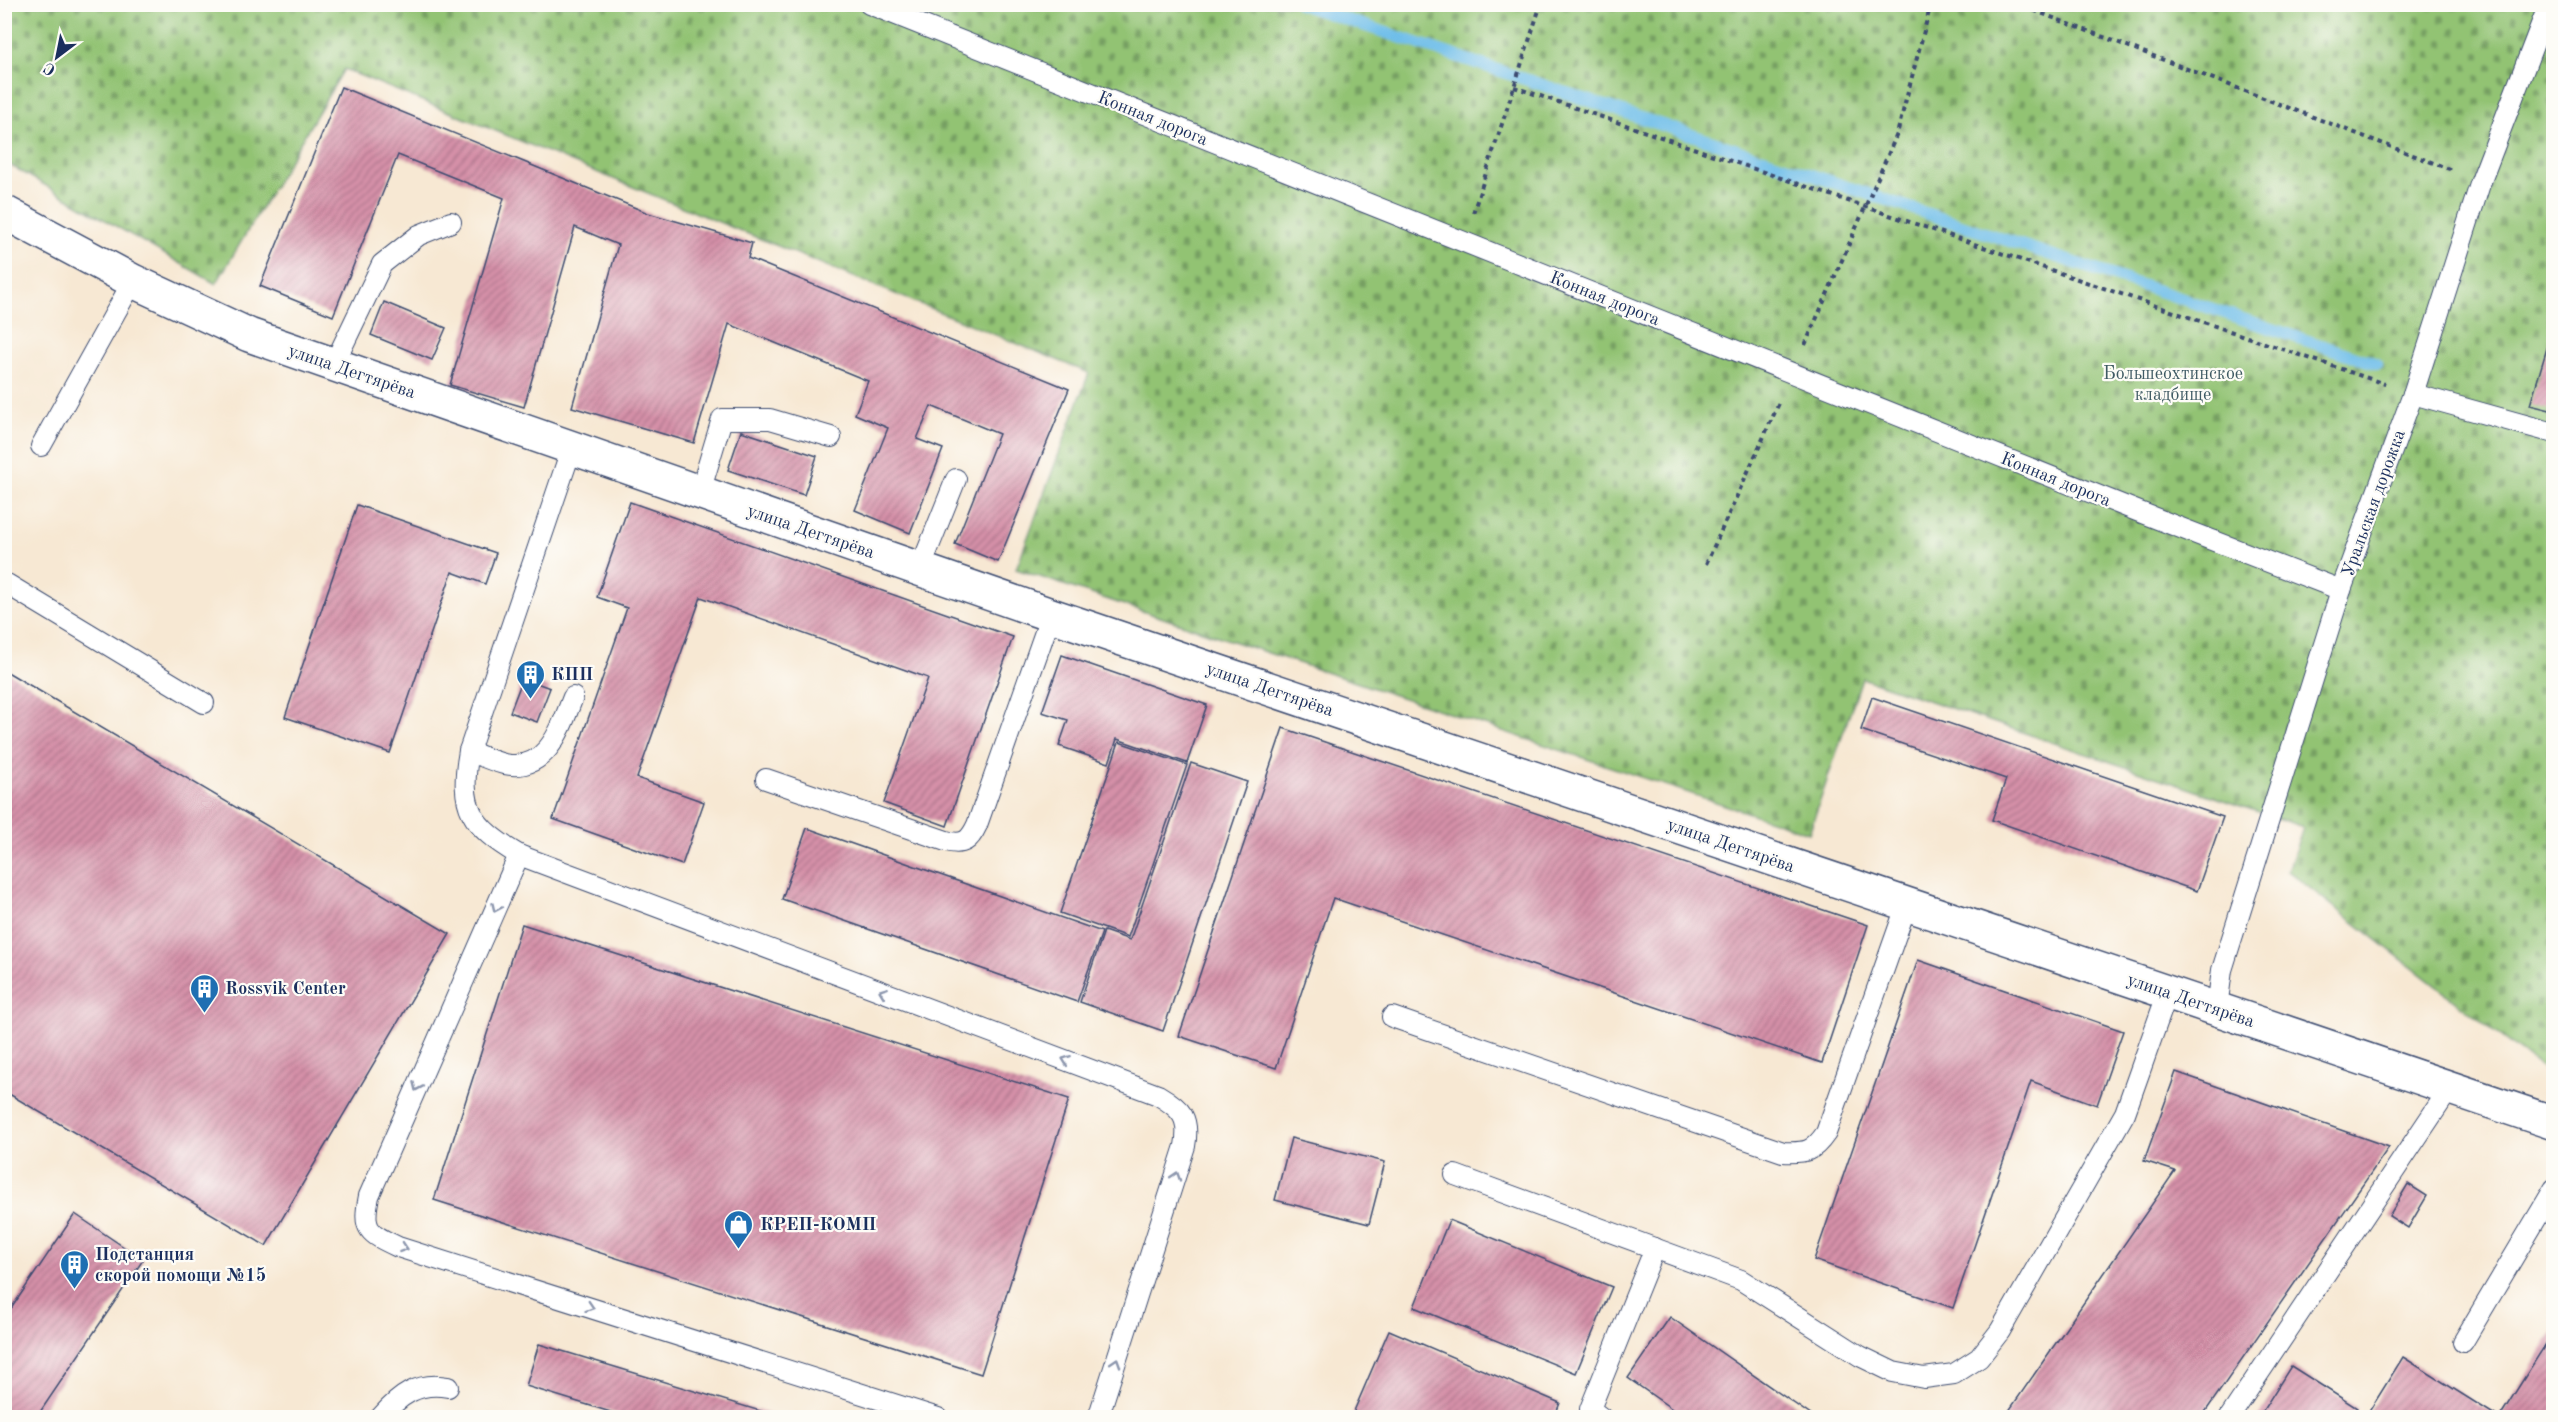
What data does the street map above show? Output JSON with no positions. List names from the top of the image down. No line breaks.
{"streets":{"street":["улица Дегтярёва"],"lane":["Конная дорога","Уральская дорожка"]},"crossings":[["Конная дорога","Уральская дорожка"],["улица Дегтярёва","Уральская дорожка"]],"parks":["Большеохтинское кладбище"],"places":{"building":["КПП","Rossvik Center","Подстанция скорой помощи №15"],"shop":["КРЕП-КОМП"]},"north":"bottom left"}
